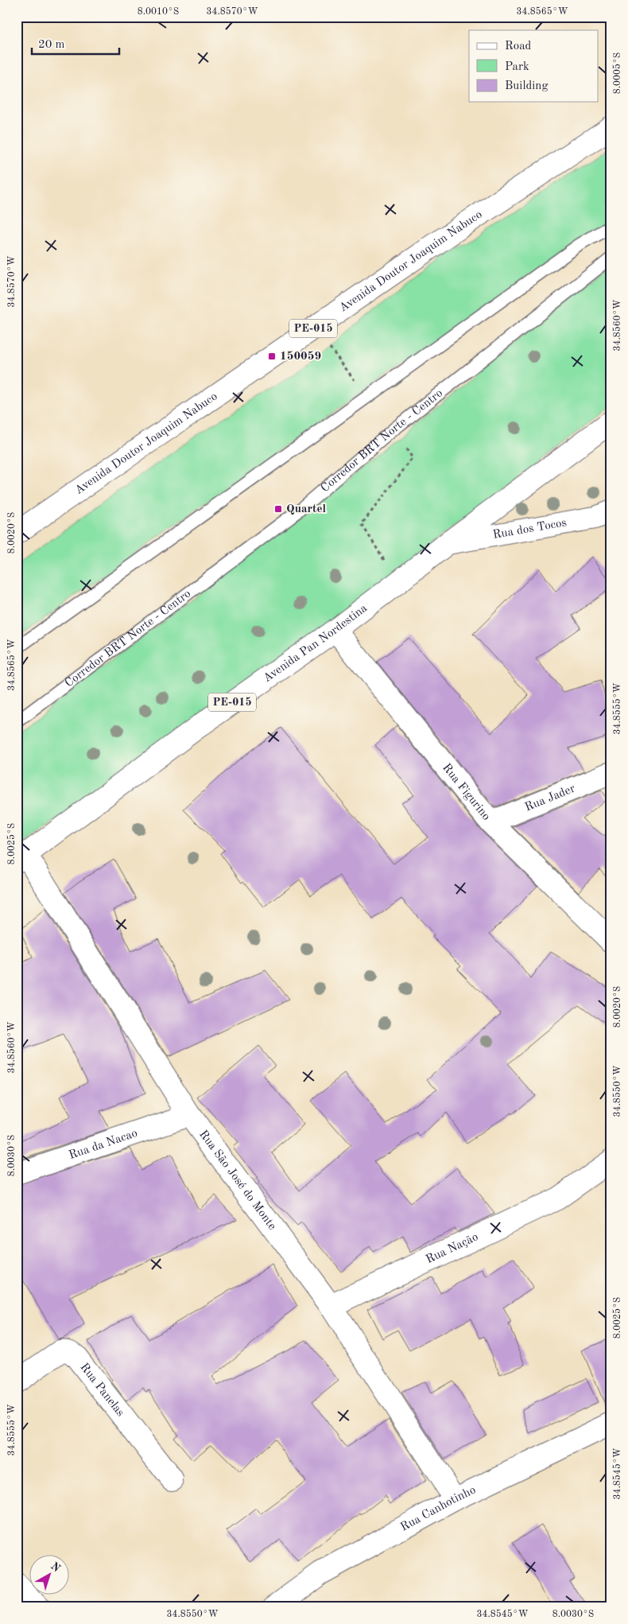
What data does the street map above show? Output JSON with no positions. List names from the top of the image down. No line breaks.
{"streets":{"main road":["Avenida Doutor Joaquim Nabuco","PE-015","Rua dos Tocos","Avenida Pan Nordestina","Rua Figurino","Rua Jader","Rua da Nacao","Rua São José do Monte","Rua Nação","Rua Panelas","Rua Canhotinho"],"lane":["Corredor BRT Norte - Centro"]},"crossings":[["Rua dos Tocos","Avenida Pan Nordestina"],["Avenida Pan Nordestina","Rua Figurino"],["Avenida Pan Nordestina","Rua São José do Monte"],["Rua Figurino","Rua Jader"],["Rua da Nacao","Rua São José do Monte"],["Rua São José do Monte","Rua Nação"],["Rua São José do Monte","Rua Canhotinho"]],"places":{"transit":["150059","Quartel"]},"legend":["Road","Park","Building"],"scale_bar":"20 m","north":"top right","coordinates":["8.0010°S","34.8570°W","34.8565°W","8.0005°S","34.8560°W","8.0020°S","34.8555°W","8.0025°S","34.8550°W","8.0030°S","34.8545°W"]}
